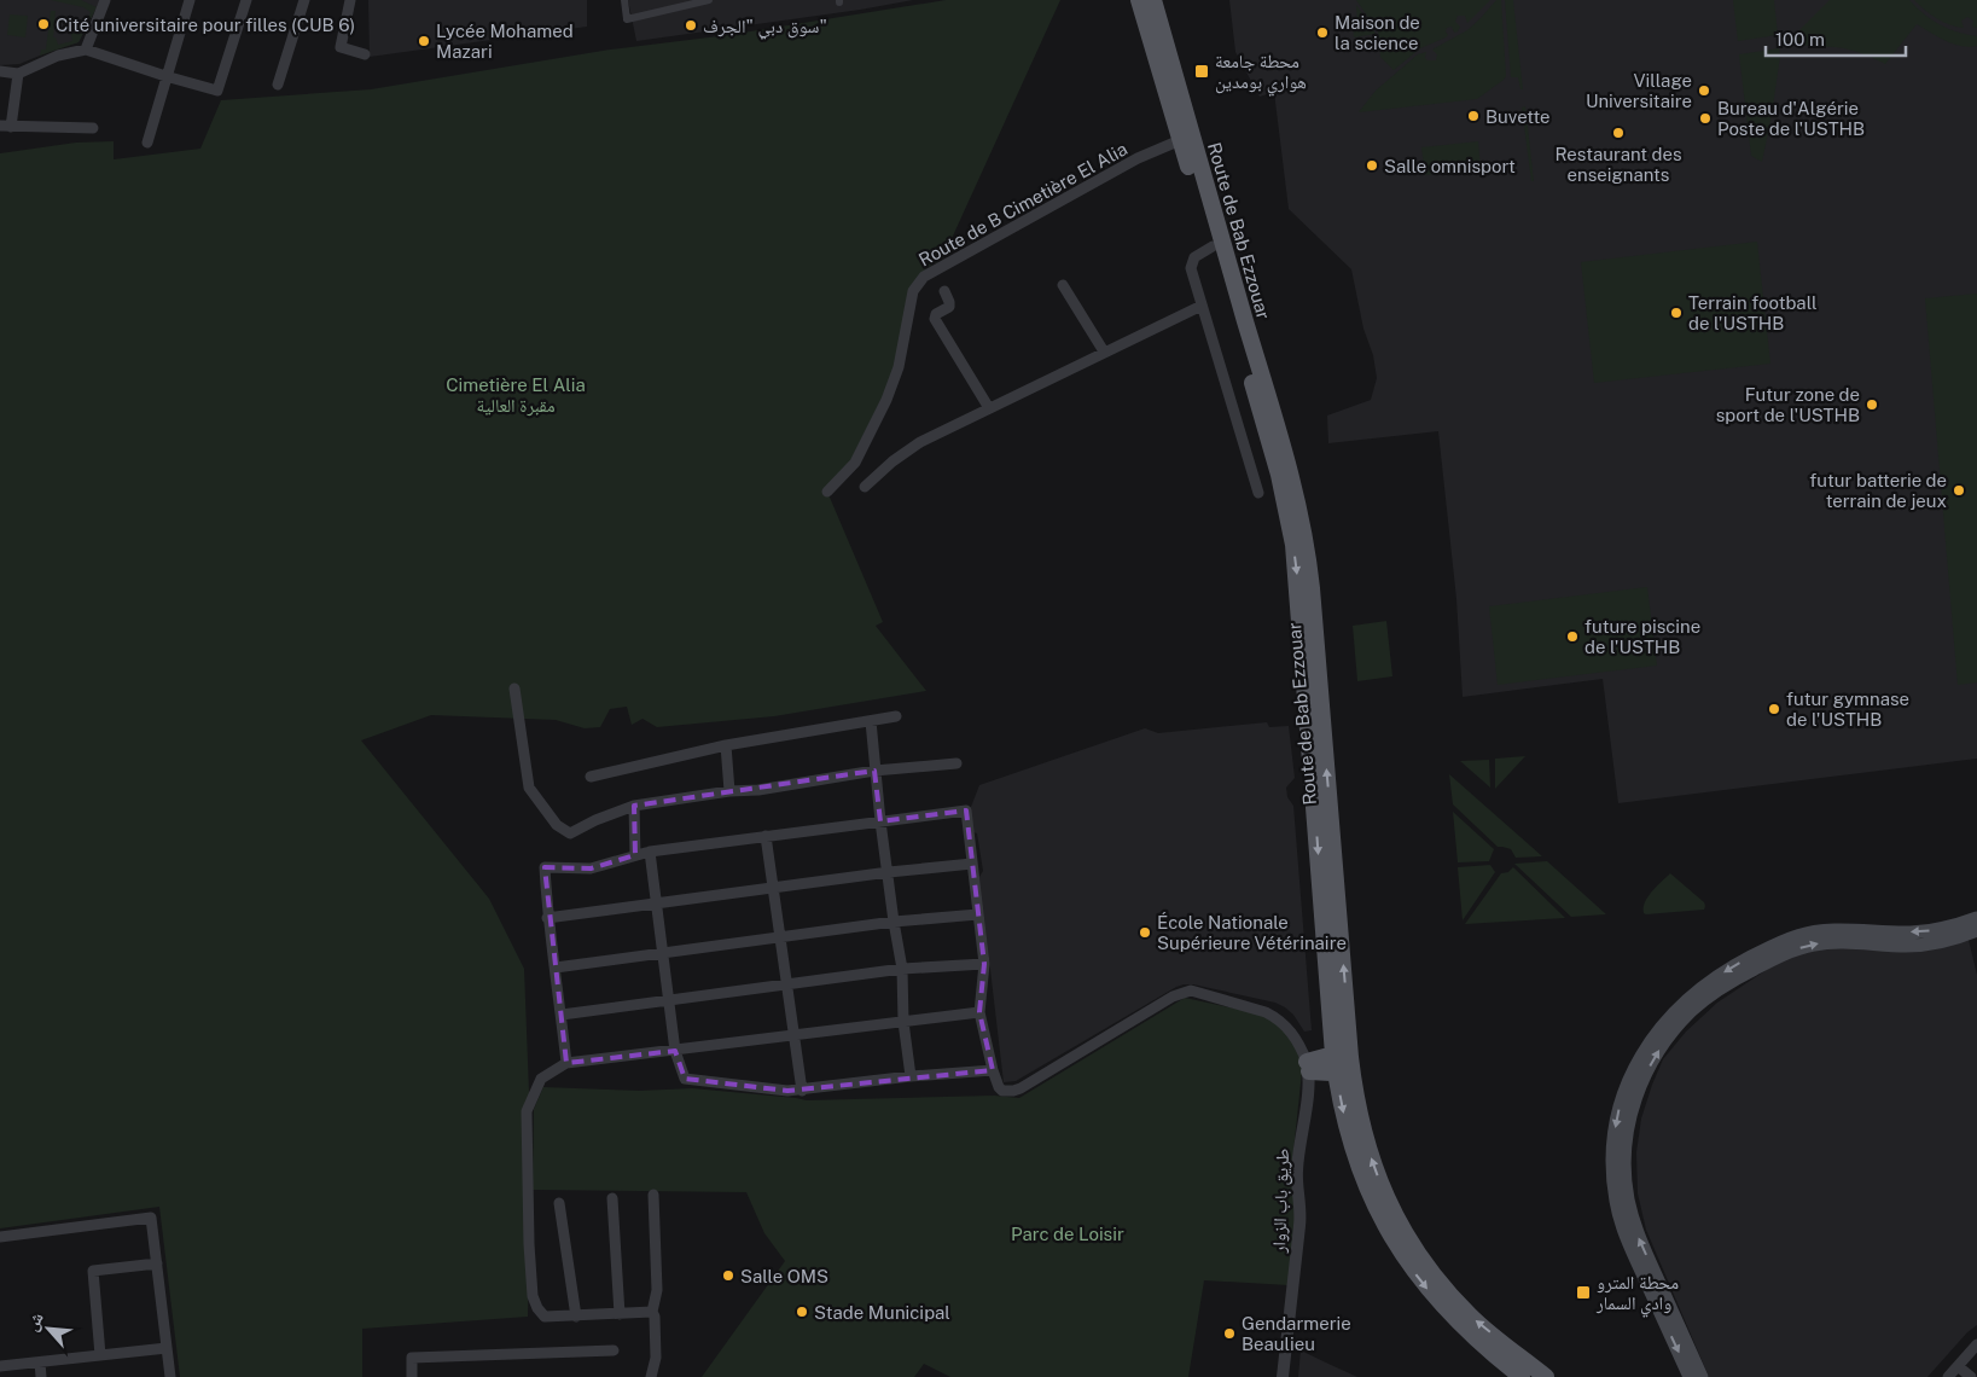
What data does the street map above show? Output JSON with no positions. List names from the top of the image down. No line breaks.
{"streets":{"main road":["Route de Bab Ezzouar"],"street":["Route de B Cimetière El Alia","طريق باب الزوار"]},"crossings":[["Route de B Cimetière El Alia","Route de Bab Ezzouar"]],"parks":["Cimetière El Alia مقبرة العالية","Parc de Loisir"],"places":{"other":["Cité universitaire pour filles (CUB 6)","سوق دبي \"الجرف\"","Maison de la science","Lycée Mohamed Mazari","Village Universitaire","Buvette","Bureau d'Algérie Poste de l'USTHB","Restaurant des enseignants","Salle omnisport","Terrain football de l'USTHB","Futur zone de sport de l'USTHB","futur batterie de terrain de jeux","future piscine de l'USTHB","futur gymnase de l'USTHB","École Nationale Supérieure Vétérinaire","Salle OMS","Stade Municipal","Gendarmerie Beaulieu"],"transit":["محطة جامعة هواري بومدين","محطة المترو وادي السمار"]},"scale_bar":"100 m","north":"top left"}
